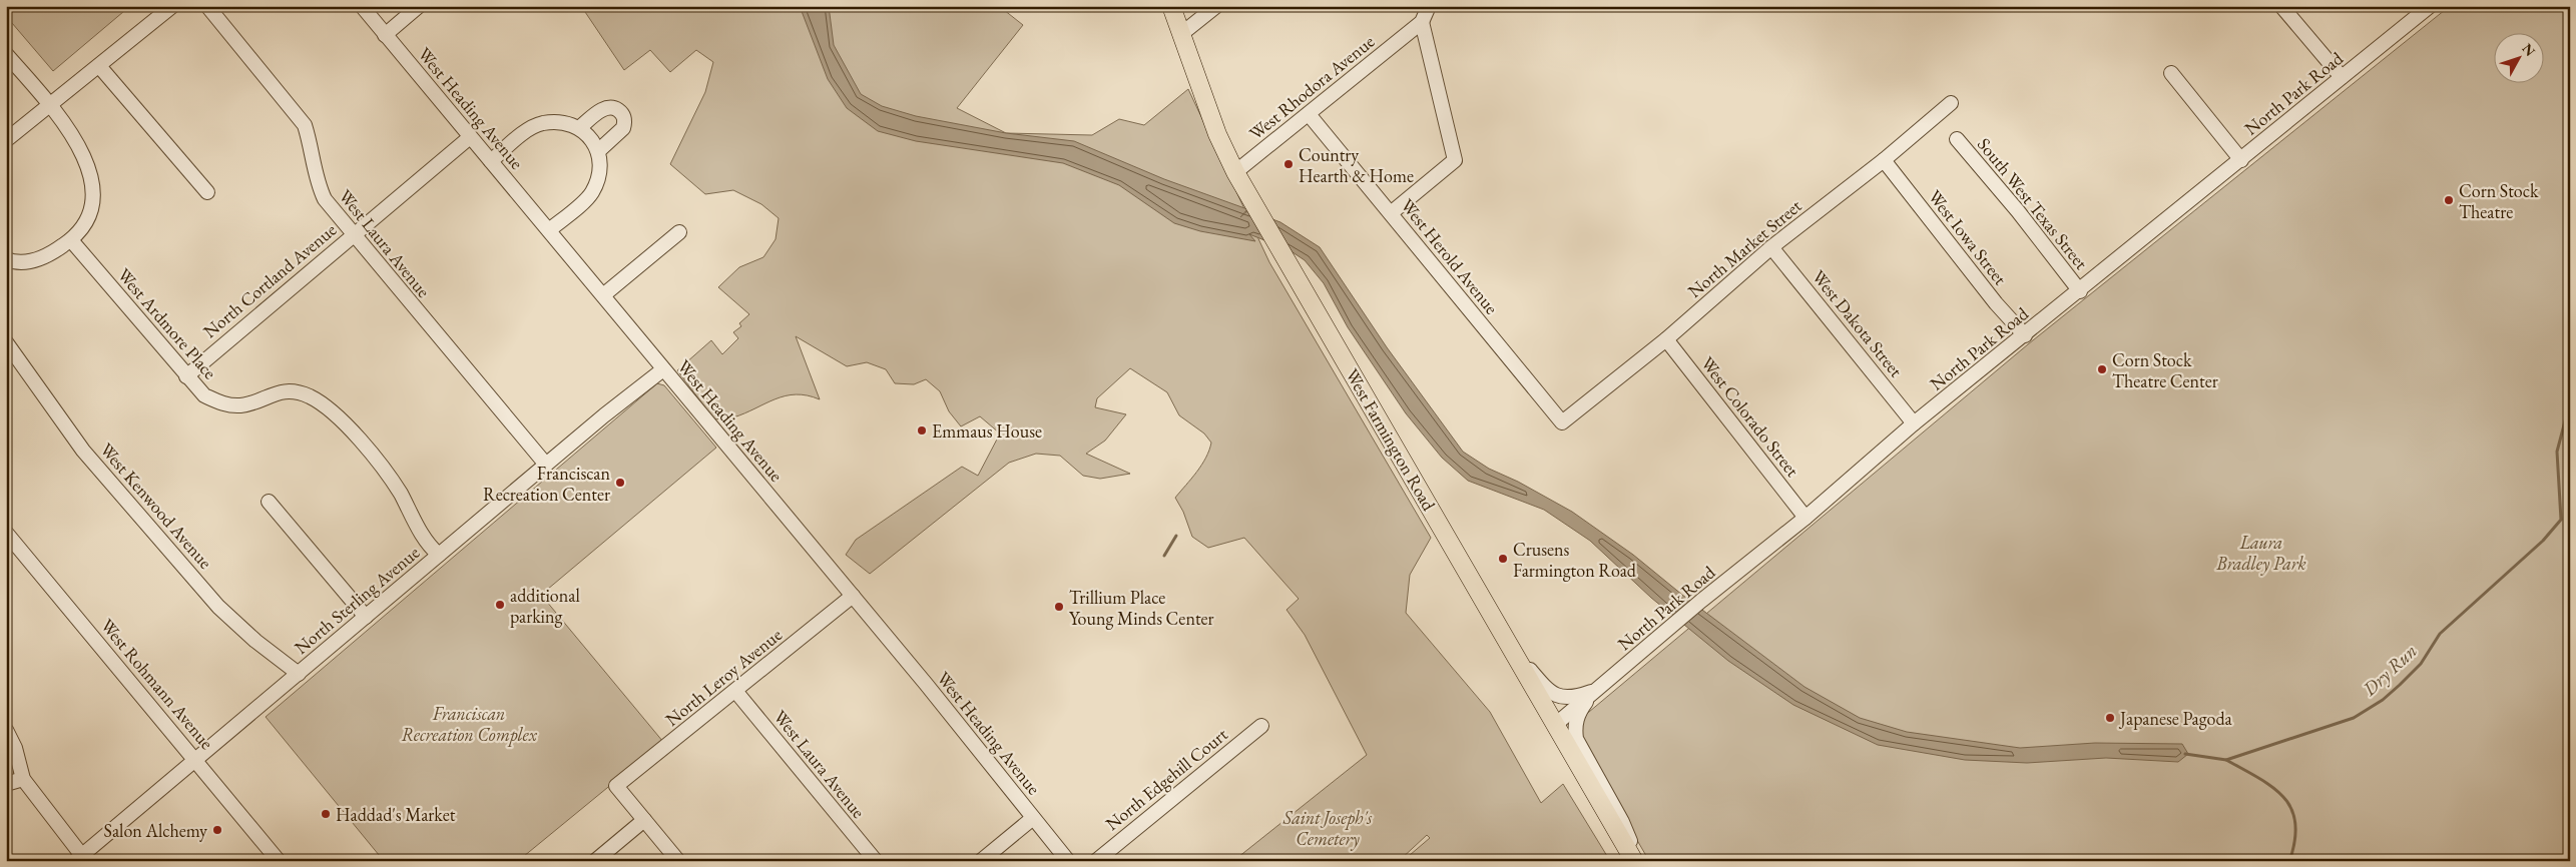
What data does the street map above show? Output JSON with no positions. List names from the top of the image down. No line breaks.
{"streets":{"main road":["West Farmington Road"],"street":["West Rhodora Avenue","North Park Road","West Heading Avenue","South West Texas Street","West Iowa Street","West Laura Avenue","North Market Street","West Herold Avenue","North Cortland Avenue","West Ardmore Place","West Dakota Street","West Colorado Street","West Kenwood Avenue","North Sterling Avenue","North Leroy Avenue","West Rohmann Avenue","North Edgehill Court"]},"crossings":[["West Rhodora Avenue","West Herold Avenue"],["West Rhodora Avenue","West Farmington Road"],["North Park Road","South West Texas Street"],["North Park Road","West Iowa Street"],["North Park Road","West Dakota Street"],["North Park Road","West Colorado Street"],["North Park Road","West Farmington Road"],["West Heading Avenue","North Cortland Avenue"],["West Heading Avenue","North Sterling Avenue"],["West Heading Avenue","North Leroy Avenue"],["West Iowa Street","North Market Street"],["West Laura Avenue","North Cortland Avenue"],["West Laura Avenue","North Sterling Avenue"],["West Laura Avenue","North Leroy Avenue"],["North Market Street","West Herold Avenue"],["North Market Street","West Dakota Street"],["North Market Street","West Colorado Street"],["North Cortland Avenue","West Ardmore Place"],["West Ardmore Place","North Sterling Avenue"],["West Kenwood Avenue","North Sterling Avenue"],["North Sterling Avenue","West Rohmann Avenue"]],"water":["Dry Run"],"parks":["Laura Bradley Park","Franciscan Recreation Complex","Saint Joseph's Cemetery"],"places":["Country Hearth & Home","Corn Stock Theatre","Corn Stock Theatre Center","Emmaus House","Franciscan Recreation Center","Crusens Farmington Road","additional parking","Trillium Place Young Minds Center","Japanese Pagoda","Haddad's Market","Salon Alchemy"],"north":"top right"}
